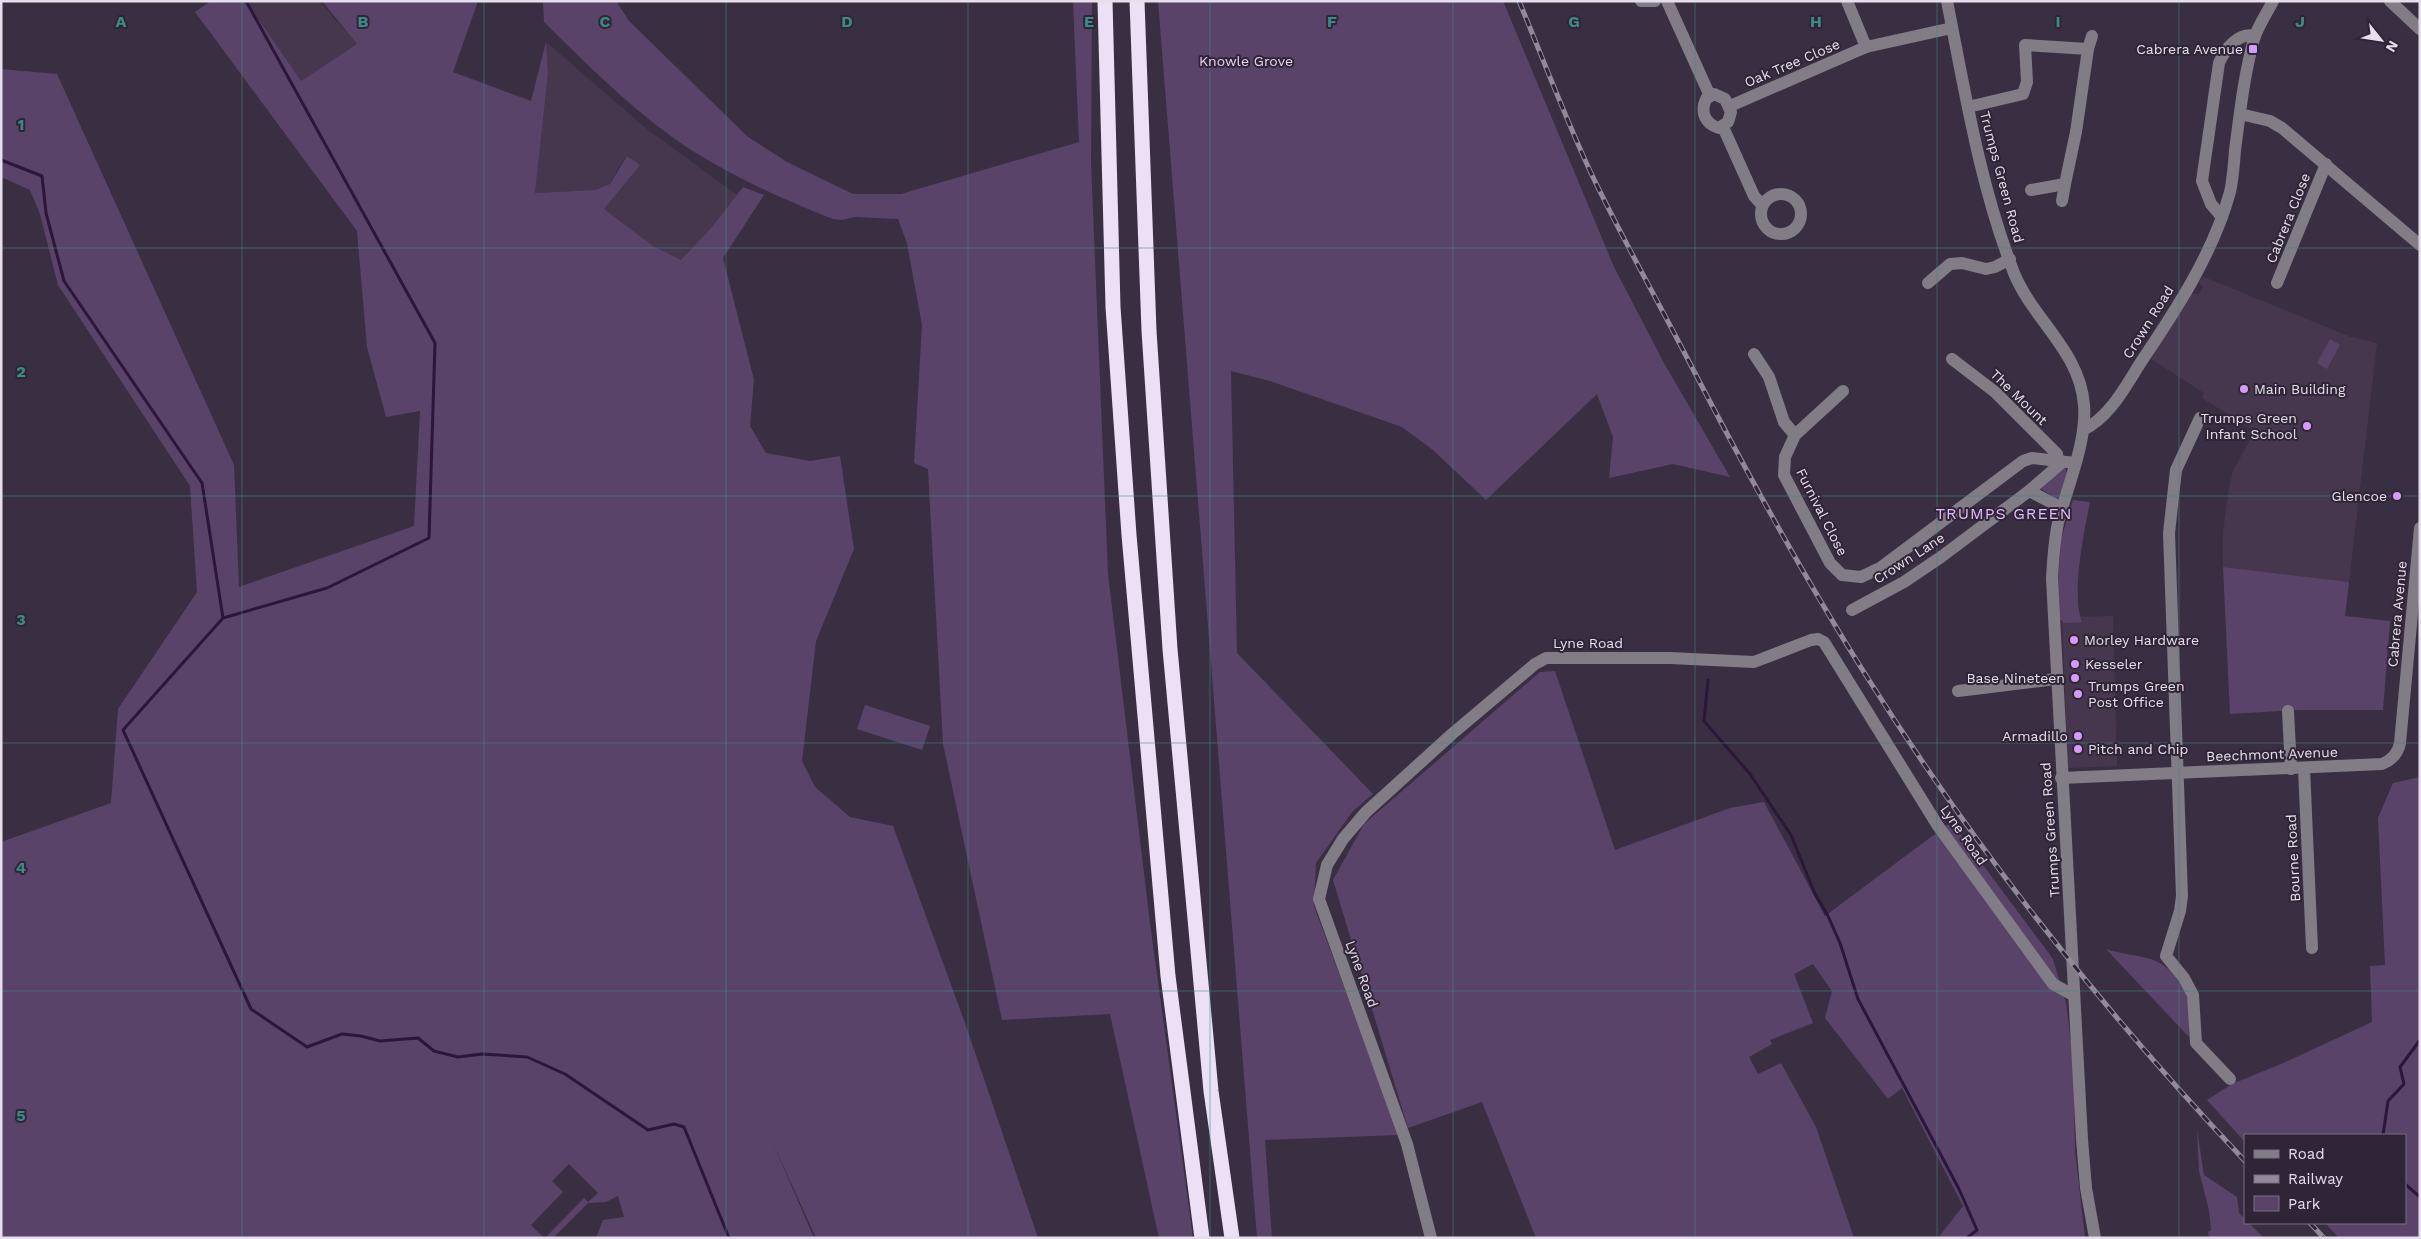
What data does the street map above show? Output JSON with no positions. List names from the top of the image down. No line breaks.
{"streets":{"street":["Oak Tree Close","Trumps Green Road","Cabrera Close","Crown Road","The Mount","Furnival Close","Crown Lane","Cabrera Avenue","Lyne Road","Beechmont Avenue","Bourne Road"]},"crossings":[["Oak Tree Close","Trumps Green Road"],["Trumps Green Road","Crown Road"],["Trumps Green Road","Furnival Close"],["Trumps Green Road","Lyne Road"],["Trumps Green Road","Beechmont Avenue"],["The Mount","Furnival Close"],["The Mount","Crown Lane"],["Furnival Close","Crown Lane"],["Cabrera Avenue","Beechmont Avenue"],["Beechmont Avenue","Bourne Road"]],"districts":["TRUMPS GREEN"],"parks":["Knowle Grove"],"places":{"transit":["Cabrera Avenue"],"other":["Main Building","Trumps Green Infant School","Glencoe","Morley Hardware","Kesseler","Base Nineteen","Trumps Green Post Office","Armadillo","Pitch and Chip"]},"legend":["Road","Railway","Park"],"north":"bottom right","grid":{"columns":["A","B","C","D","E","F","G","H","I","J"],"rows":["1","2","3","4","5"]}}
